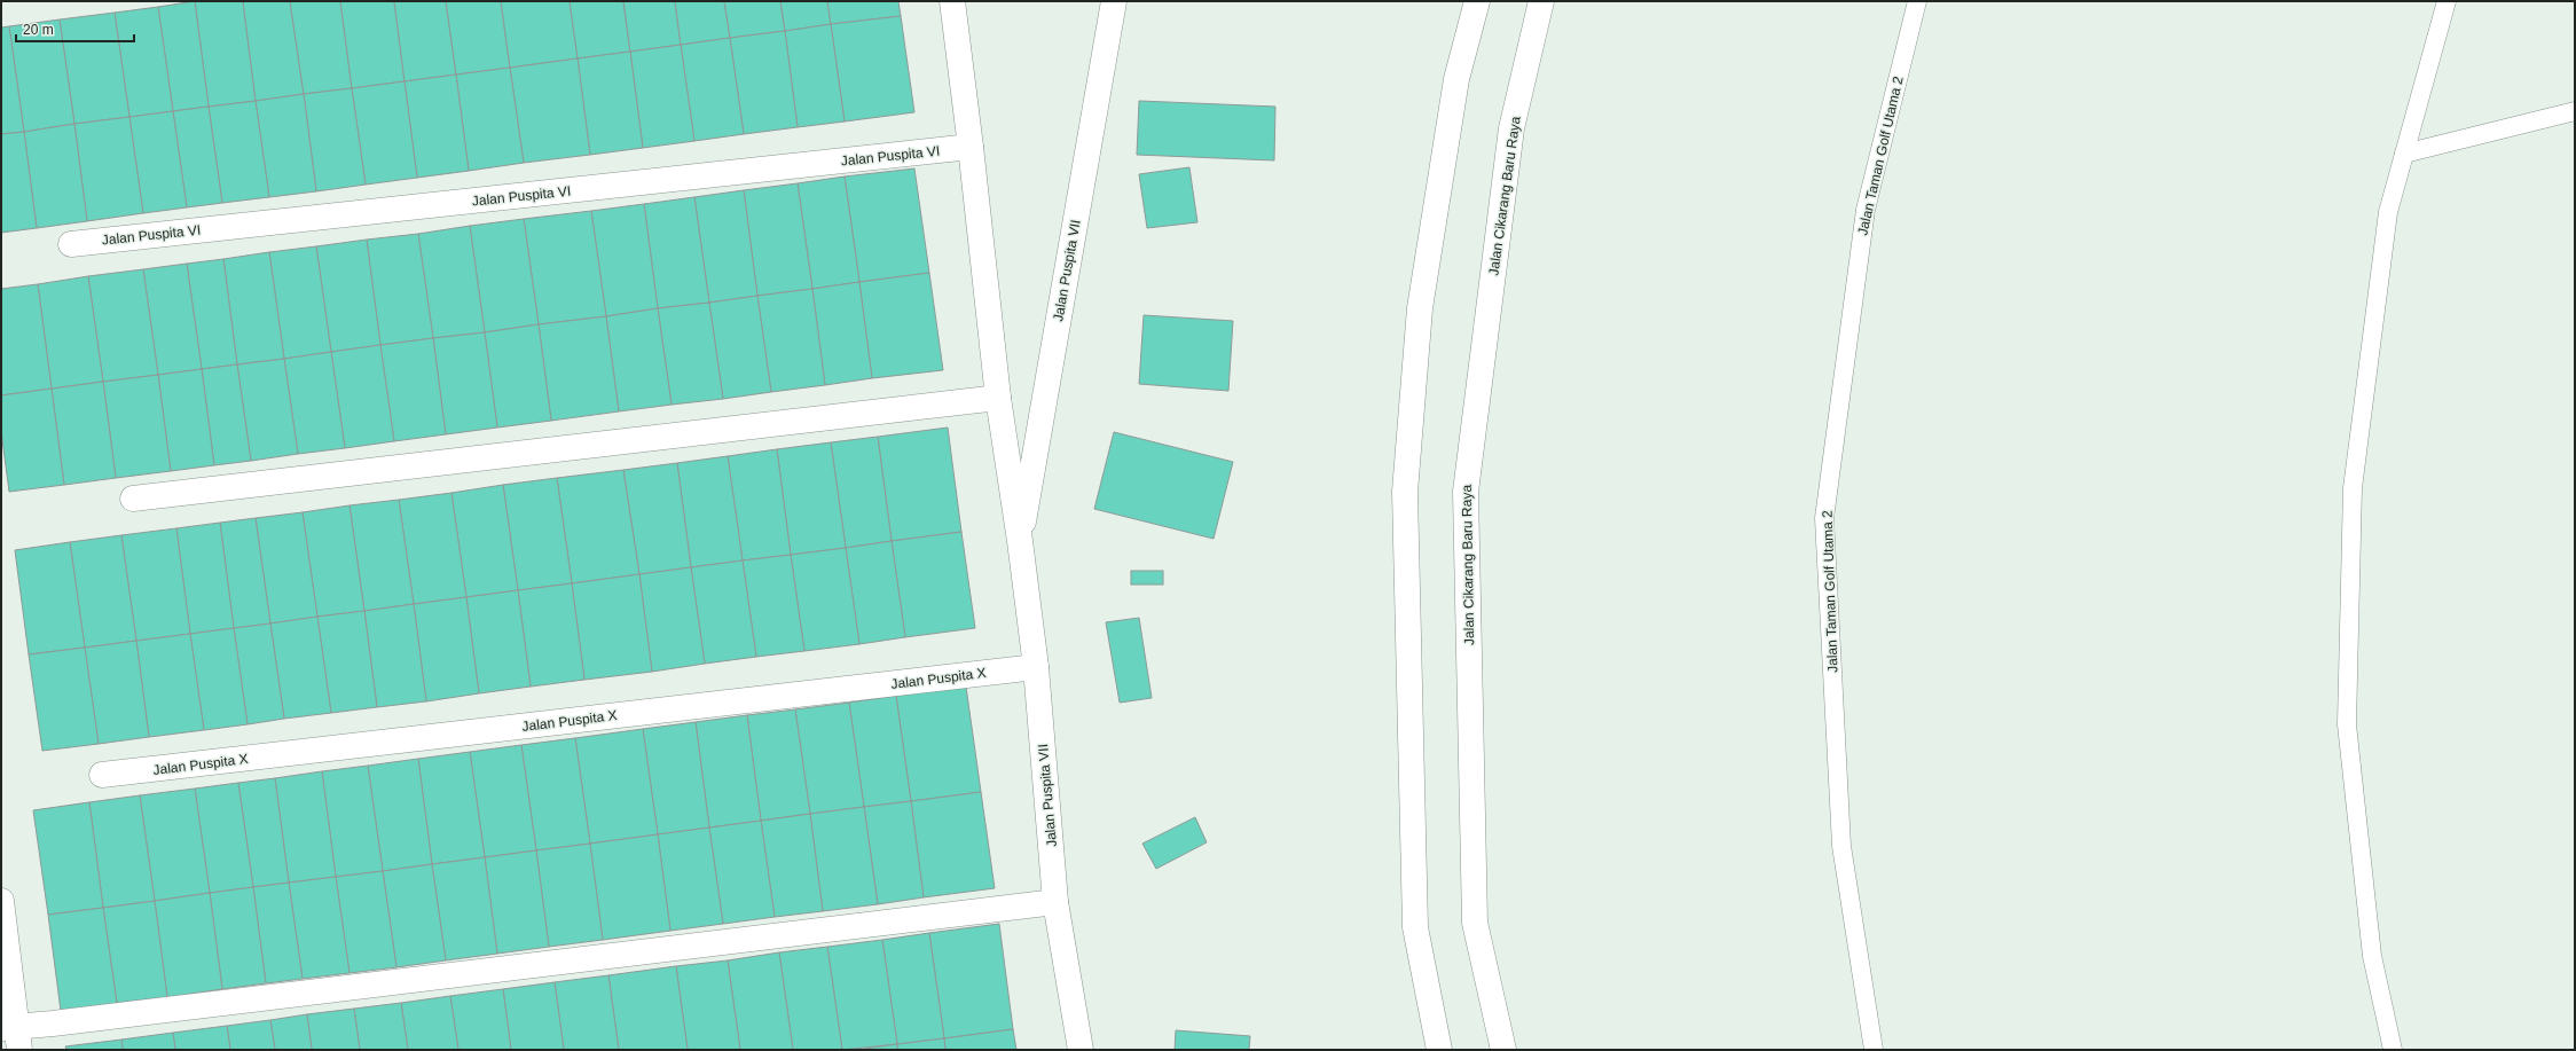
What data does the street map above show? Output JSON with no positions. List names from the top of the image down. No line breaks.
{"streets":{"street":["Jalan Puspita VI","Jalan Cikarang Baru Raya","Jalan Puspita VII","Jalan Puspita X"],"lane":["Jalan Taman Golf Utama 2"]},"crossings":[["Jalan Puspita VI","Jalan Puspita VII"],["Jalan Puspita VII","Jalan Puspita X"]],"scale_bar":"20 m"}
